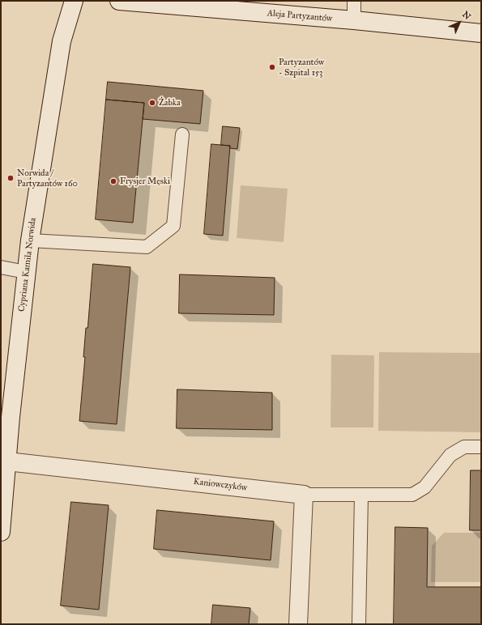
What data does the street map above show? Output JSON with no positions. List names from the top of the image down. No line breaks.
{"streets":{"street":["Aleja Partyzantów","Cypriana Kamila Norwida","Kaniowczyków"]},"crossings":[["Cypriana Kamila Norwida","Kaniowczyków"]],"places":["Partyzantów - Szpital 153","Żabka","Norwida / Partyzantów 160","Frysjer Męski"],"north":"top right"}
